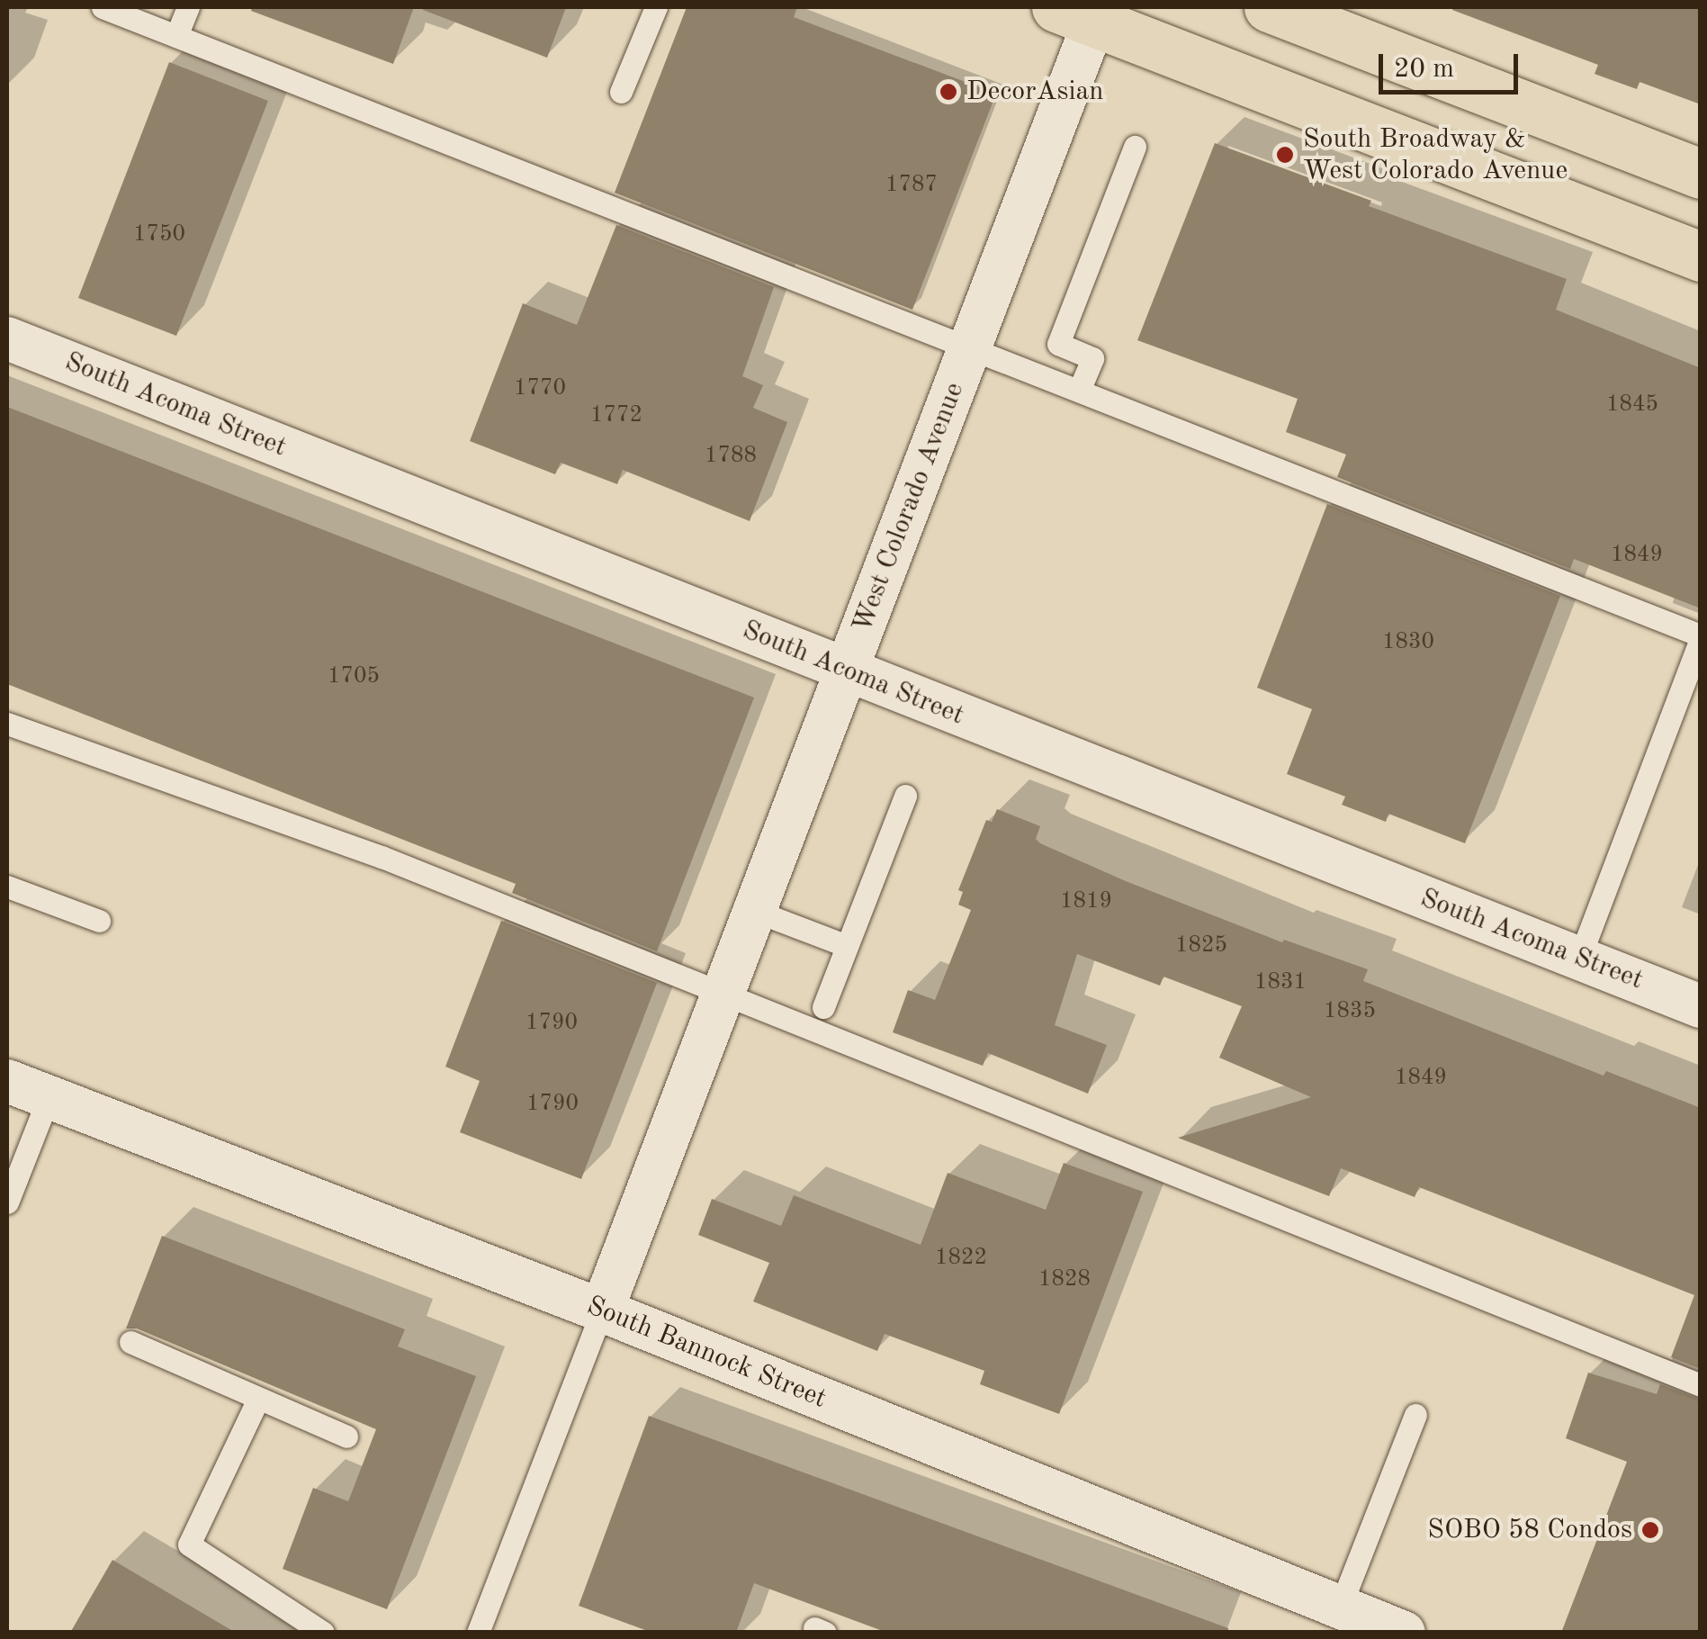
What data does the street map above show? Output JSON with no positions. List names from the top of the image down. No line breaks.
{"streets":{"street":["South Acoma Street","West Colorado Avenue","South Bannock Street"]},"crossings":[["South Acoma Street","West Colorado Avenue"],["West Colorado Avenue","South Bannock Street"]],"places":["DecorAsian","South Broadway & West Colorado Avenue","SOBO 58 Condos"],"house_numbers":["1787","1750","1770","1845","1772","1788","1849","1830","1705","1819","1825","1831","1835","1790","1849","1790","1822","1828"],"scale_bar":"20 m"}
